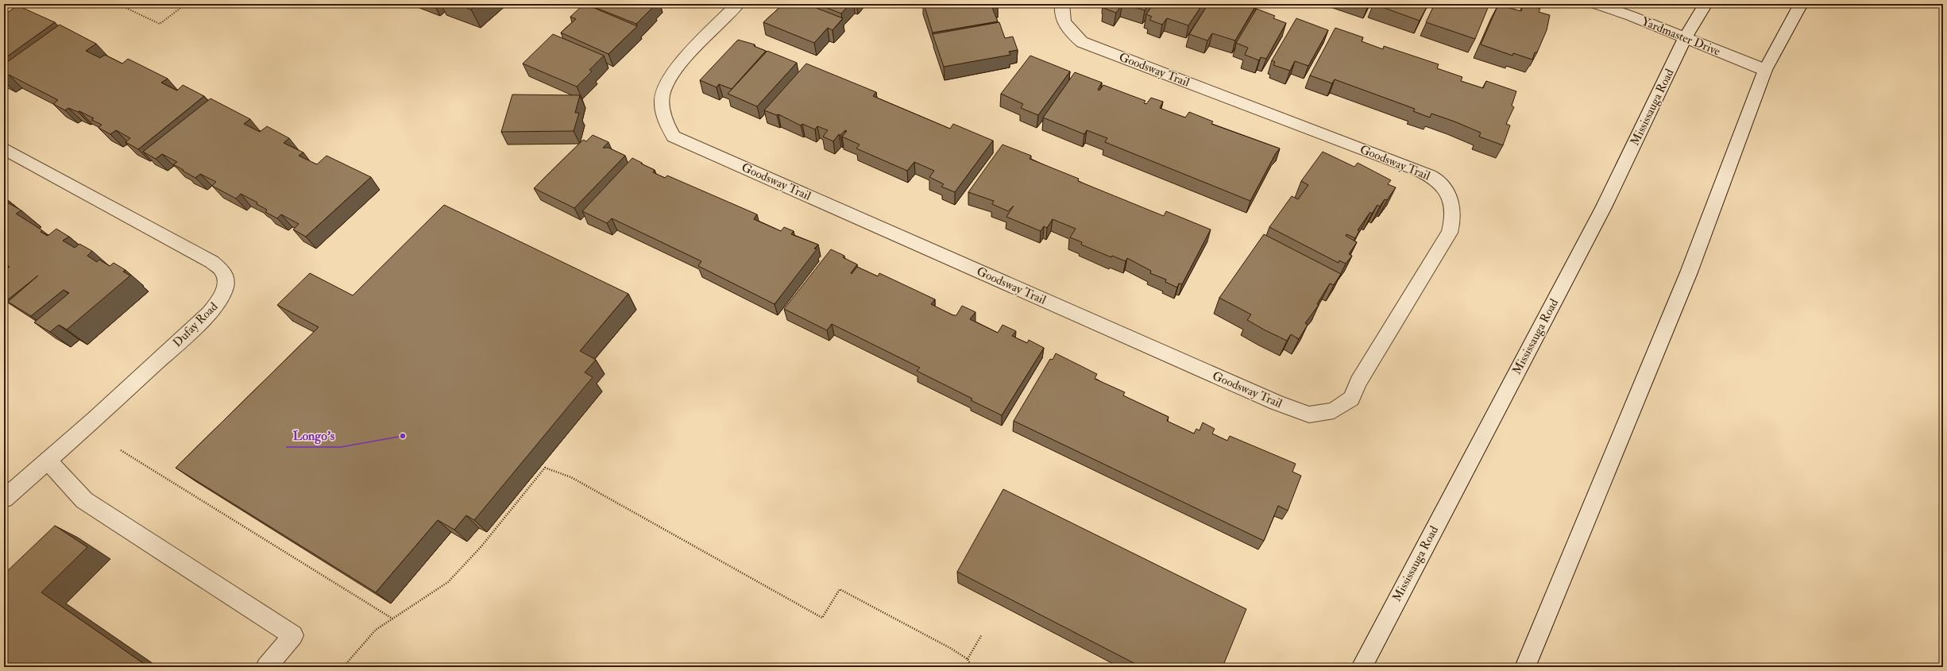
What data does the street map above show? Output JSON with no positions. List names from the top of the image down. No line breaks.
{"streets":{"street":["Yardmaster Drive","Goodsway Trail","Mississauga Road","Dufay Road"]},"crossings":[["Yardmaster Drive","Mississauga Road"]],"places":["Longo's"]}
